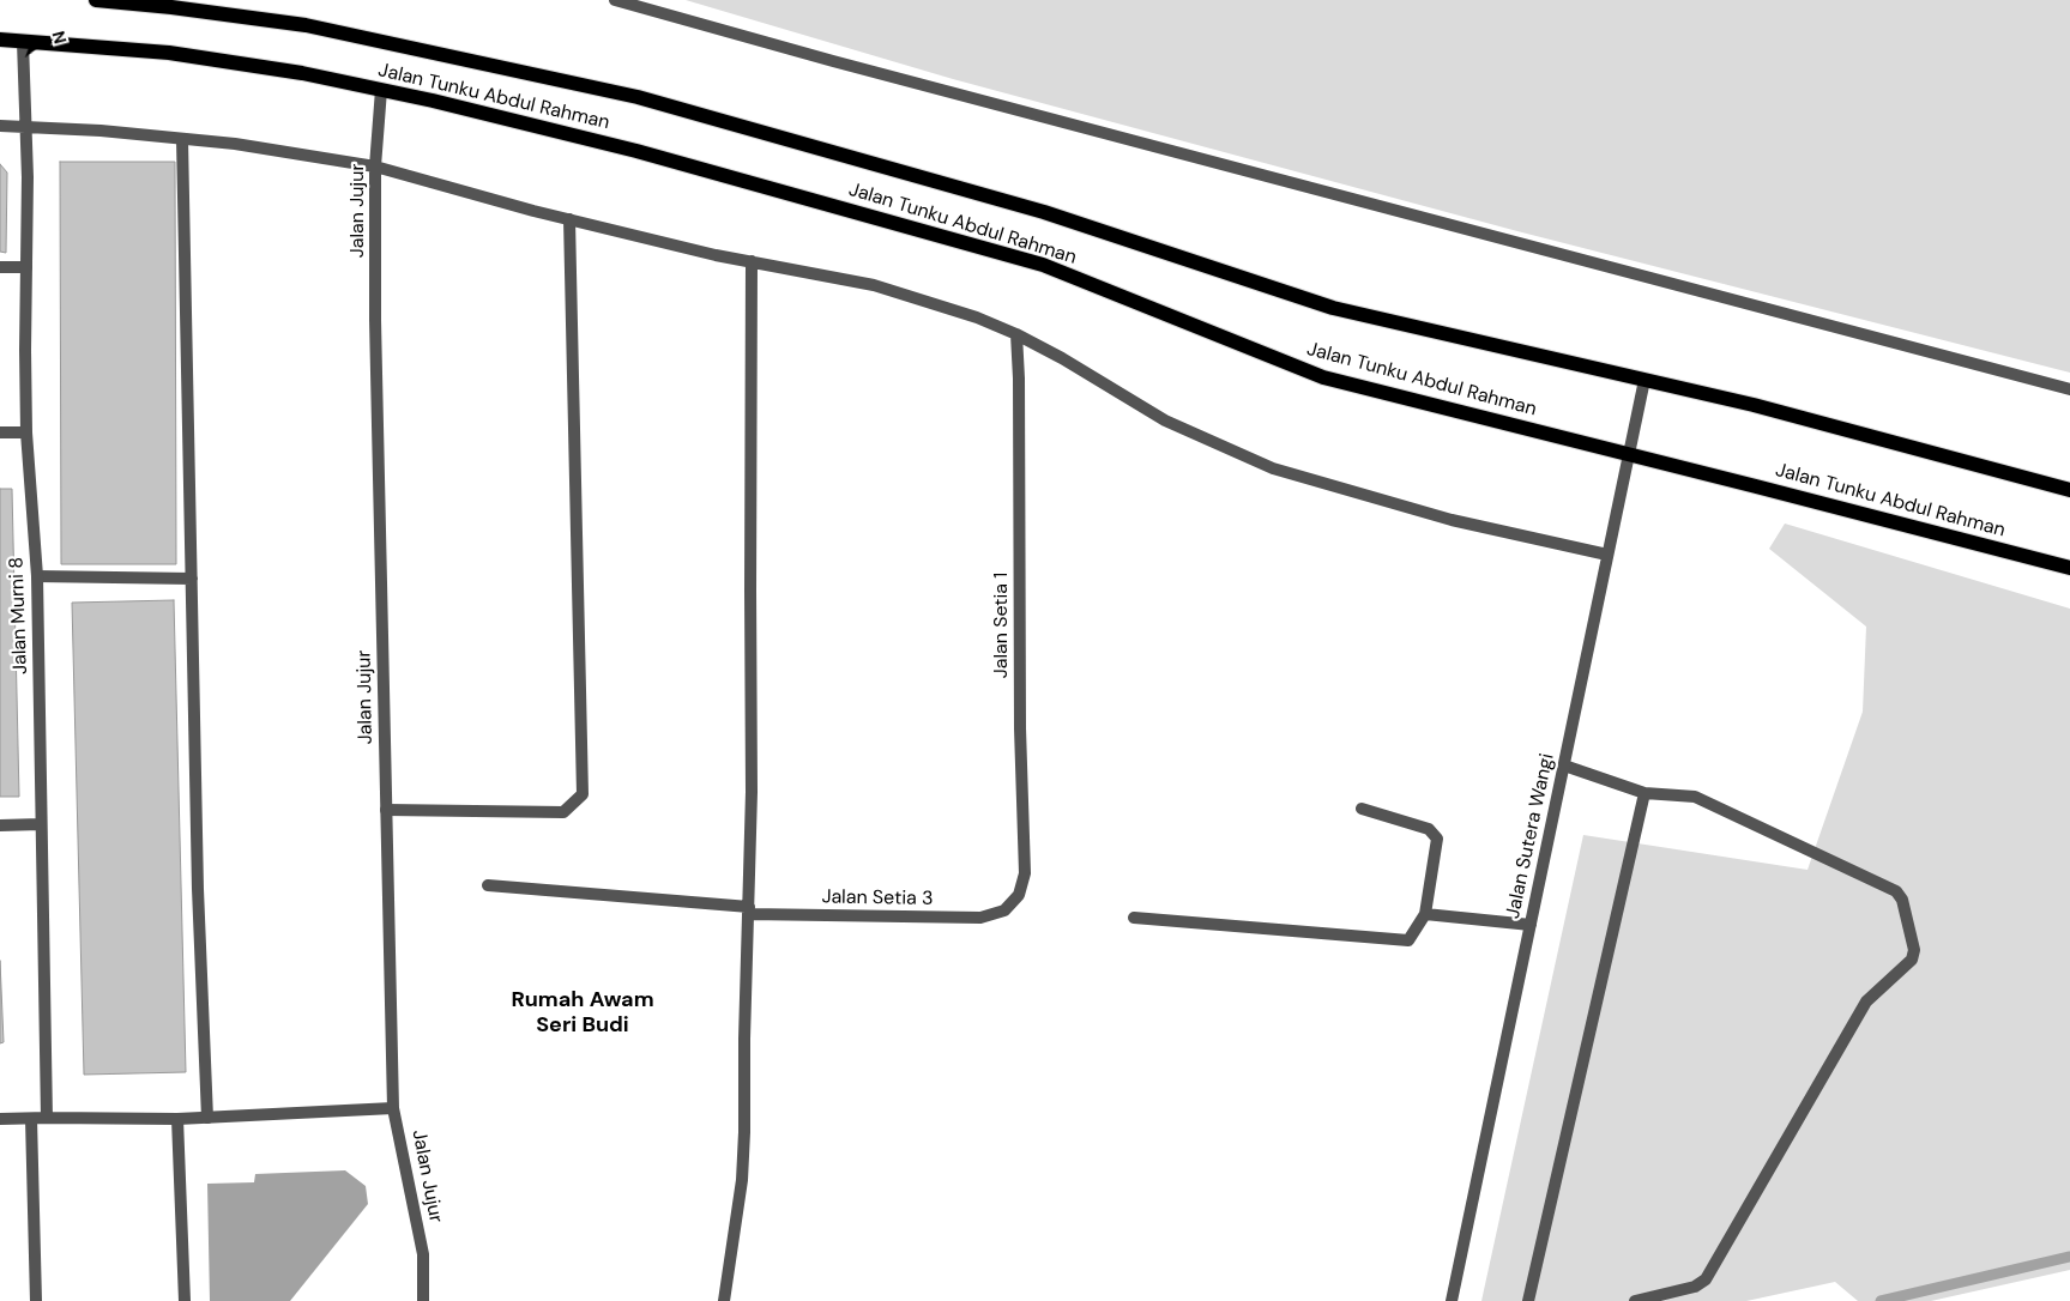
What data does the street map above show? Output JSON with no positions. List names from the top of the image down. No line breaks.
{"streets":{"main road":["Jalan Tunku Abdul Rahman"],"street":["Jalan Jujur","Jalan Murni 8","Jalan Setia 1","Jalan Sutera Wangi","Jalan Setia 3"]},"crossings":[["Jalan Tunku Abdul Rahman","Jalan Jujur"],["Jalan Tunku Abdul Rahman","Jalan Murni 8"],["Jalan Tunku Abdul Rahman","Jalan Sutera Wangi"],["Jalan Setia 1","Jalan Setia 3"]],"districts":["Rumah Awam Seri Budi"],"north":"right"}
